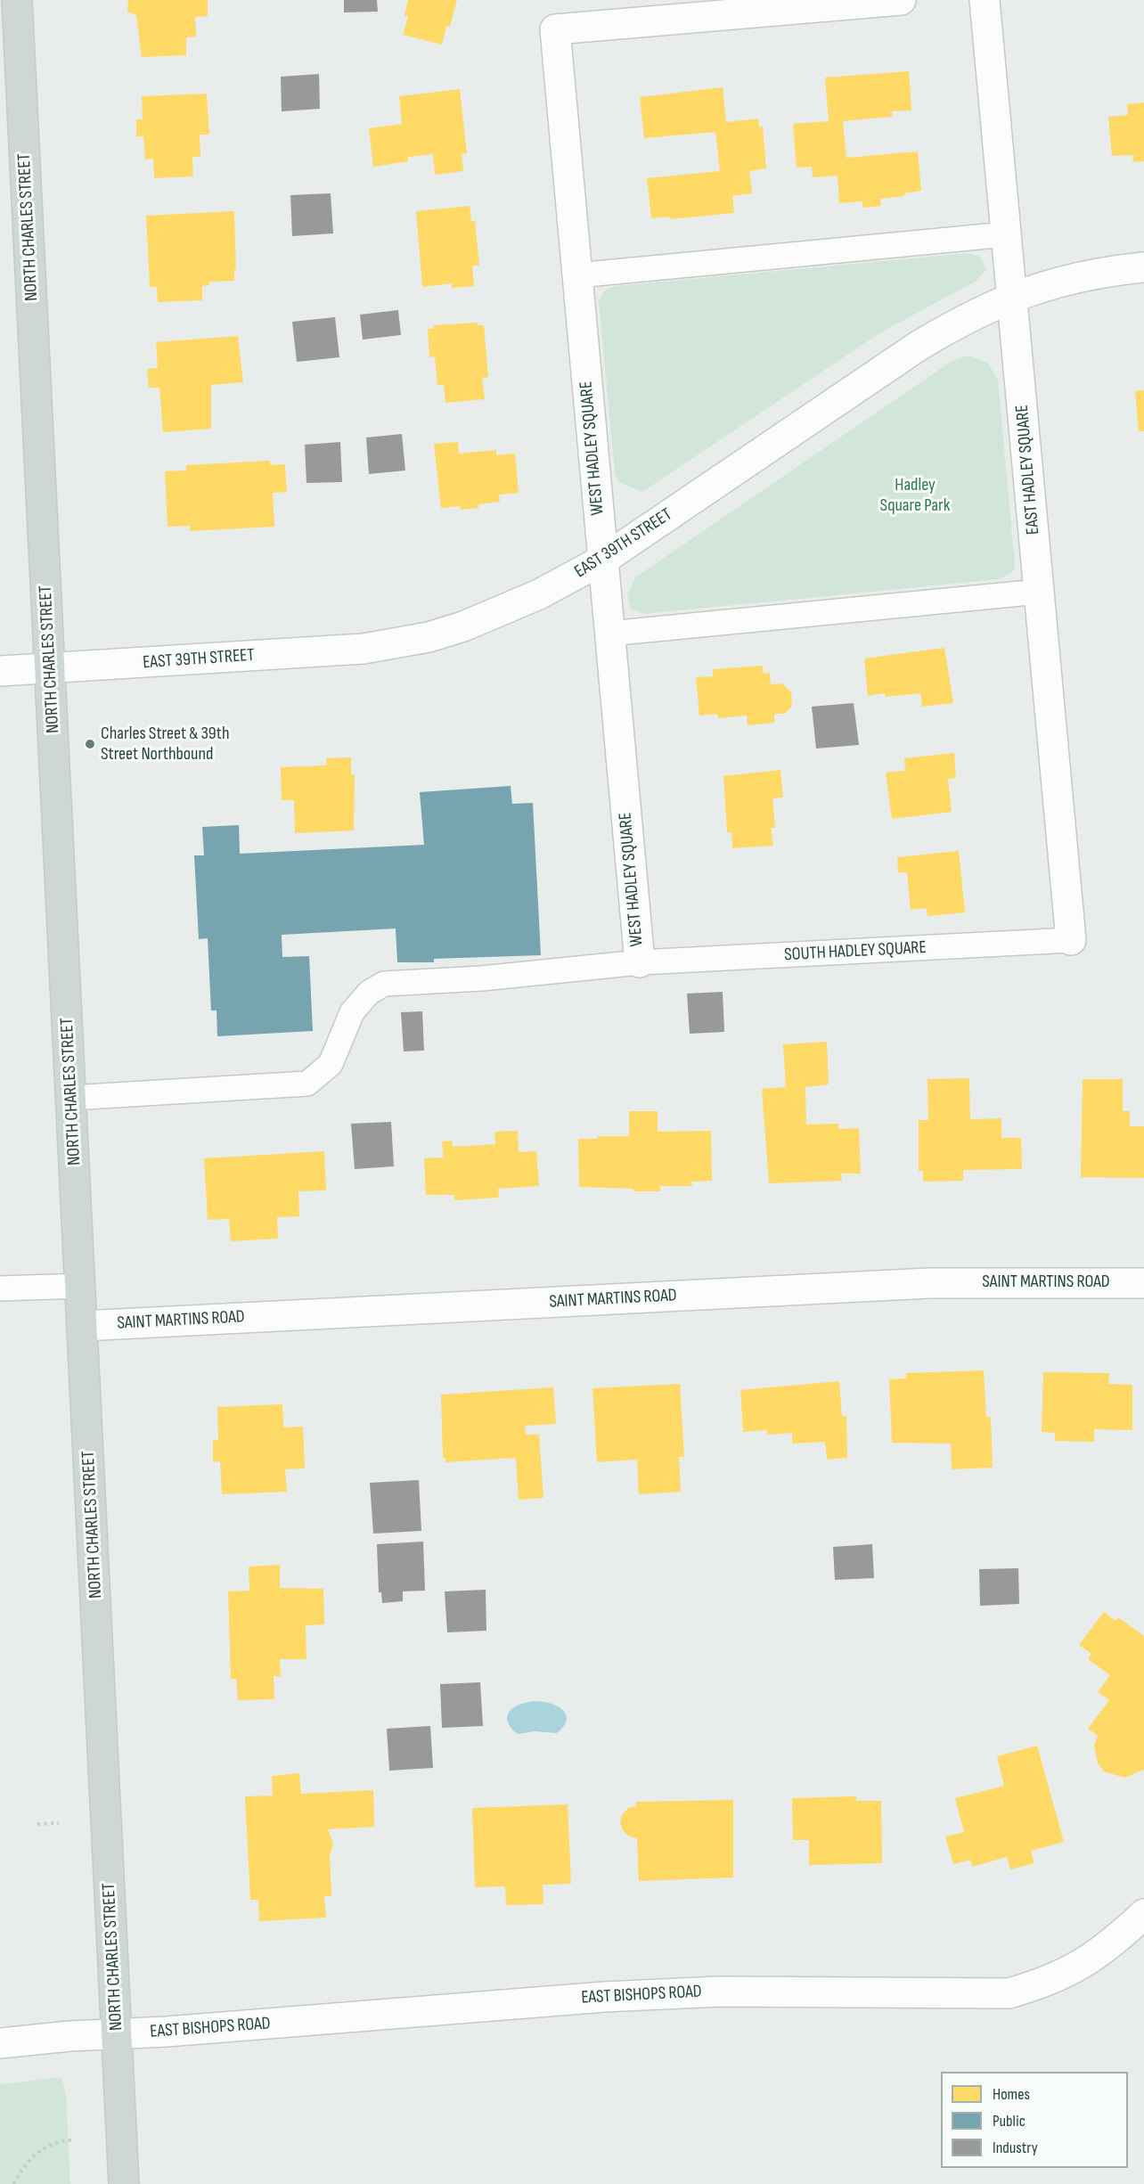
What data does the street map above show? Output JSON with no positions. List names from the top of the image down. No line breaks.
{"streets":{"main road":["NORTH CHARLES STREET"],"street":["WEST HADLEY SQUARE","EAST HADLEY SQUARE","EAST 39TH STREET","SAINT MARTINS ROAD","EAST BISHOPS ROAD"],"lane":["SOUTH HADLEY SQUARE"]},"crossings":[["NORTH CHARLES STREET","EAST 39TH STREET"],["NORTH CHARLES STREET","SOUTH HADLEY SQUARE"],["NORTH CHARLES STREET","SAINT MARTINS ROAD"],["NORTH CHARLES STREET","EAST BISHOPS ROAD"],["WEST HADLEY SQUARE","EAST 39TH STREET"],["WEST HADLEY SQUARE","SOUTH HADLEY SQUARE"],["EAST HADLEY SQUARE","EAST 39TH STREET"],["EAST HADLEY SQUARE","SOUTH HADLEY SQUARE"]],"parks":["Hadley Square Park"],"places":["Charles Street & 39th Street Northbound"],"legend":["Homes","Public","Industry"]}
